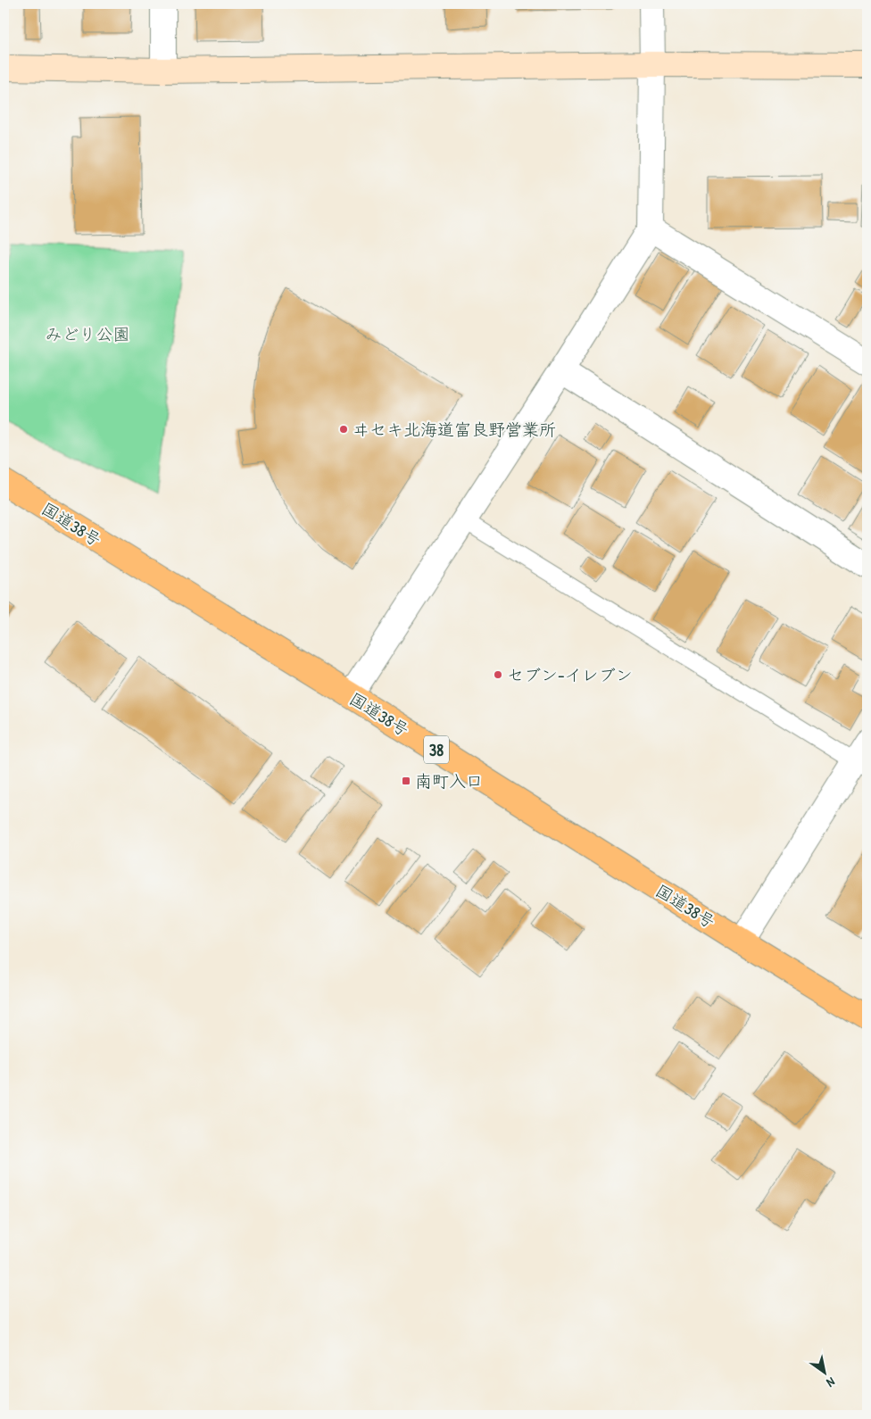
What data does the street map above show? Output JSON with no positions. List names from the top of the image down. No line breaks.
{"streets":{"highway":["国道38号","38"]},"parks":["みどり公園"],"places":{"other":["ヰセキ北海道富良野営業所","セブン-イレブン"],"transit":["南町入口"]},"north":"bottom right"}
